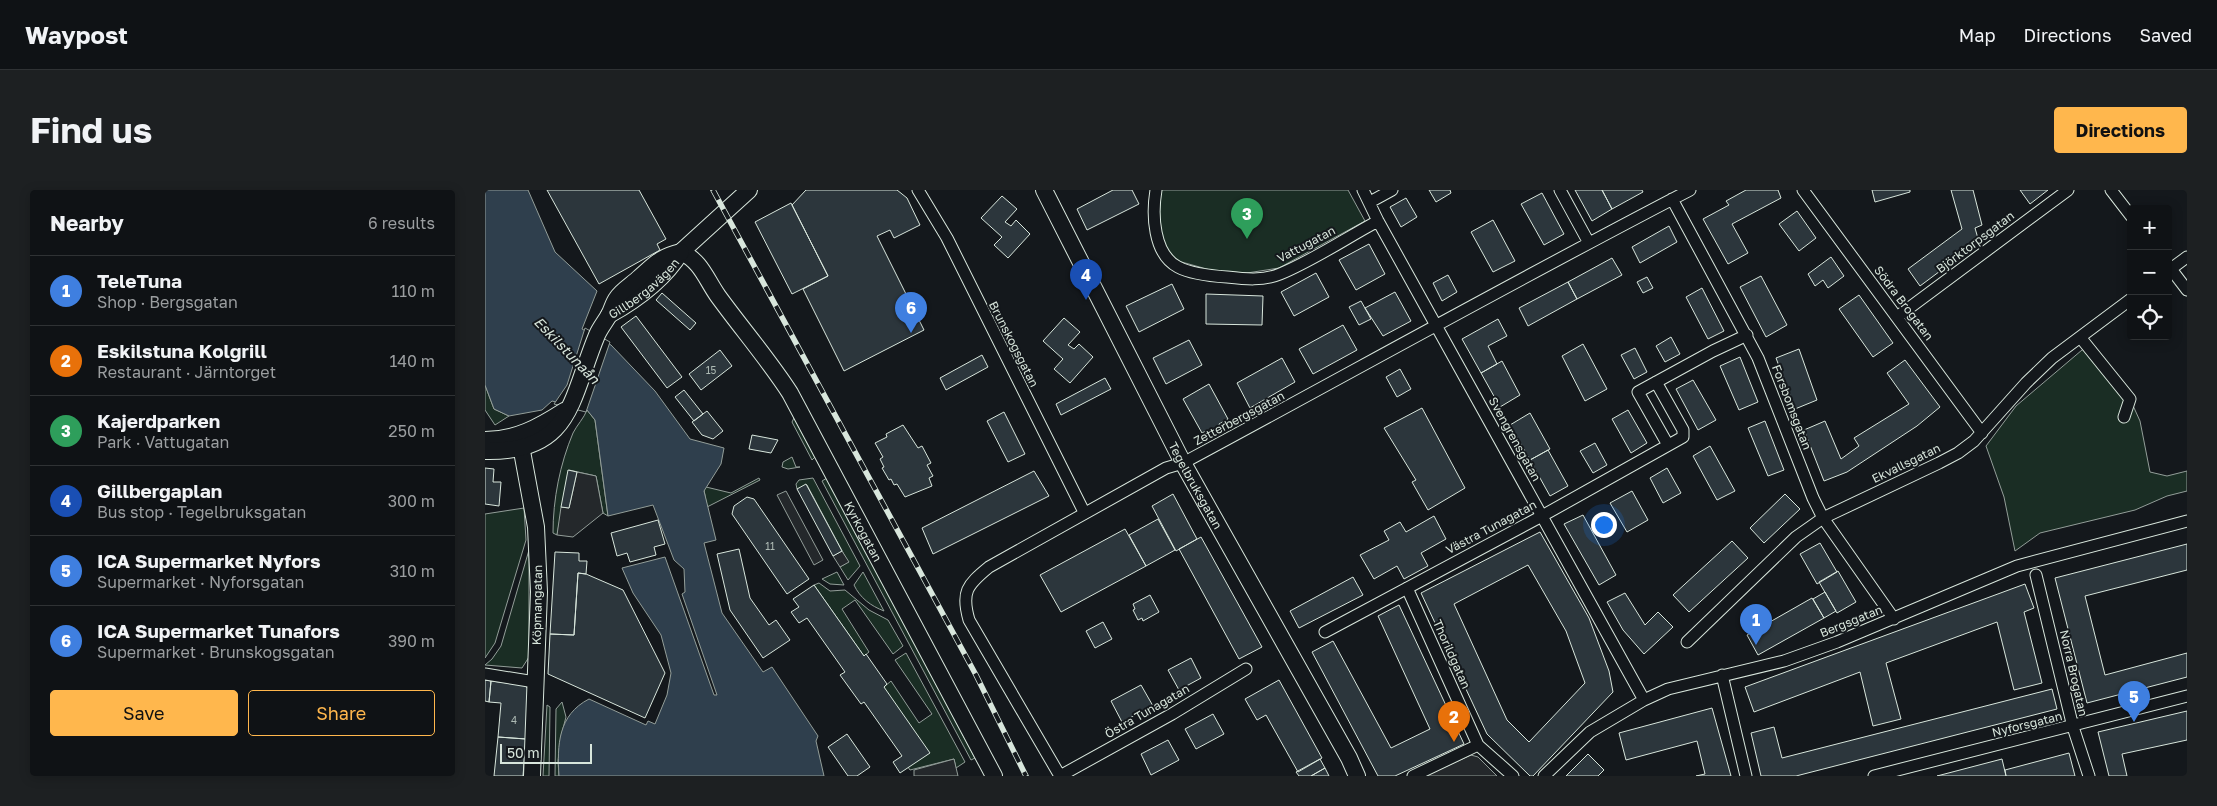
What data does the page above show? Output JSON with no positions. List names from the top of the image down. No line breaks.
{"streets":{"street":["Björktorpsgatan","Vattugatan","Gillbergavägen","Södra Brogatan","Brunskogsgatan","Forsbomsgatan","Zetterbergsgatan","Svengrensgatan","Ekvallsgatan","Tegelbruksgatan","Västra Tunagatan","Kyrkogatan","Köpmangatan","Bergsgatan","Thorildgatan","Norra Brogatan","Östra Tunagatan","Nyforsgatan"]},"crossings":[["Björktorpsgatan","Södra Brogatan"],["Vattugatan","Svengrensgatan"],["Gillbergavägen","Kyrkogatan"],["Gillbergavägen","Köpmangatan"],["Södra Brogatan","Ekvallsgatan"],["Brunskogsgatan","Zetterbergsgatan"],["Forsbomsgatan","Zetterbergsgatan"],["Forsbomsgatan","Ekvallsgatan"],["Forsbomsgatan","Bergsgatan"],["Zetterbergsgatan","Svengrensgatan"],["Zetterbergsgatan","Tegelbruksgatan"],["Zetterbergsgatan","Östra Tunagatan"],["Svengrensgatan","Västra Tunagatan"],["Svengrensgatan","Bergsgatan"],["Västra Tunagatan","Thorildgatan"],["Norra Brogatan","Nyforsgatan"]],"water":["Eskilstunaån"],"house_numbers":["15","11","4"],"scale_bar":"50 m","page":{"header":"Waypost","nav":["Map","Directions","Saved"],"buttons":["Directions",["Save","Share"]],"title":"Find us","heading":["Nearby","6 results"],"pins":["3","4","6","1","5","2"],"map_buttons":["+","−"],"list":[{"mark":"1","name":"TeleTuna","note":"Shop · Bergsgatan","value":"110 m"},{"mark":"2","name":"Eskilstuna Kolgrill","note":"Restaurant · Järntorget","value":"140 m"},{"mark":"3","name":"Kajerdparken","note":"Park · Vattugatan","value":"250 m"},{"mark":"4","name":"Gillbergaplan","note":"Bus stop · Tegelbruksgatan","value":"300 m"},{"mark":"5","name":"ICA Supermarket Nyfors","note":"Supermarket · Nyforsgatan","value":"310 m"},{"mark":"6","name":"ICA Supermarket Tunafors","note":"Supermarket · Brunskogsgatan","value":"390 m"}],"scale":"50 m"}}
